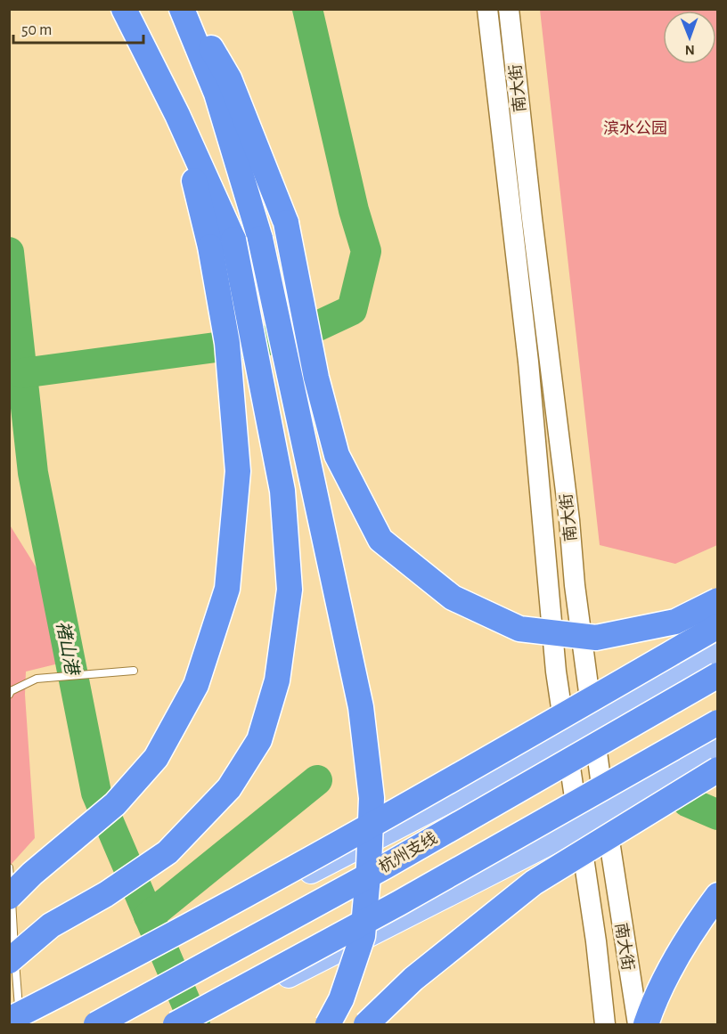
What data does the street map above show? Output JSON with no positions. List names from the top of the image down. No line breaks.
{"streets":{"highway":["杭州支线"],"main road":["南大街"]},"water":["褚山港"],"parks":["滨水公园"],"scale_bar":"50 m","north":"bottom"}
